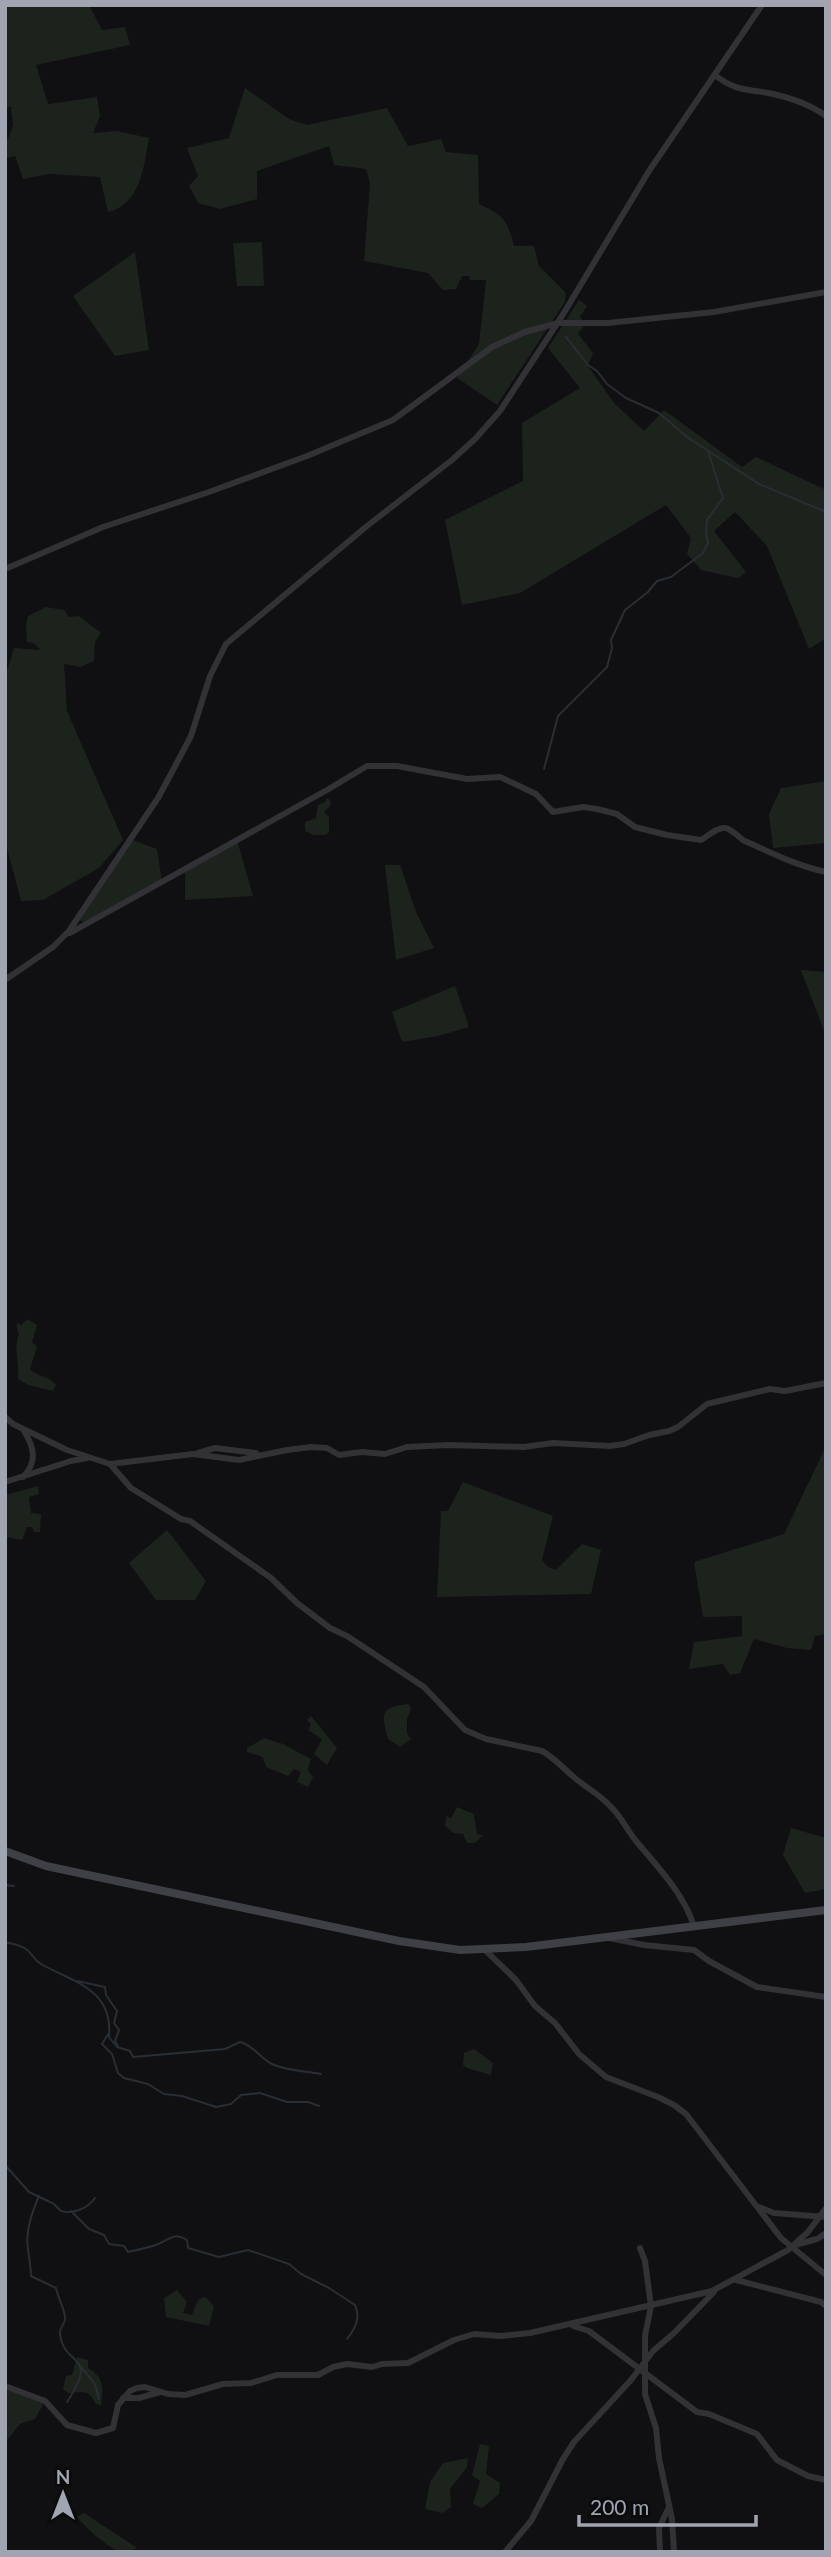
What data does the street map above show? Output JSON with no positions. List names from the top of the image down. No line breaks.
{"scale_bar":"200 m","north":"top"}
